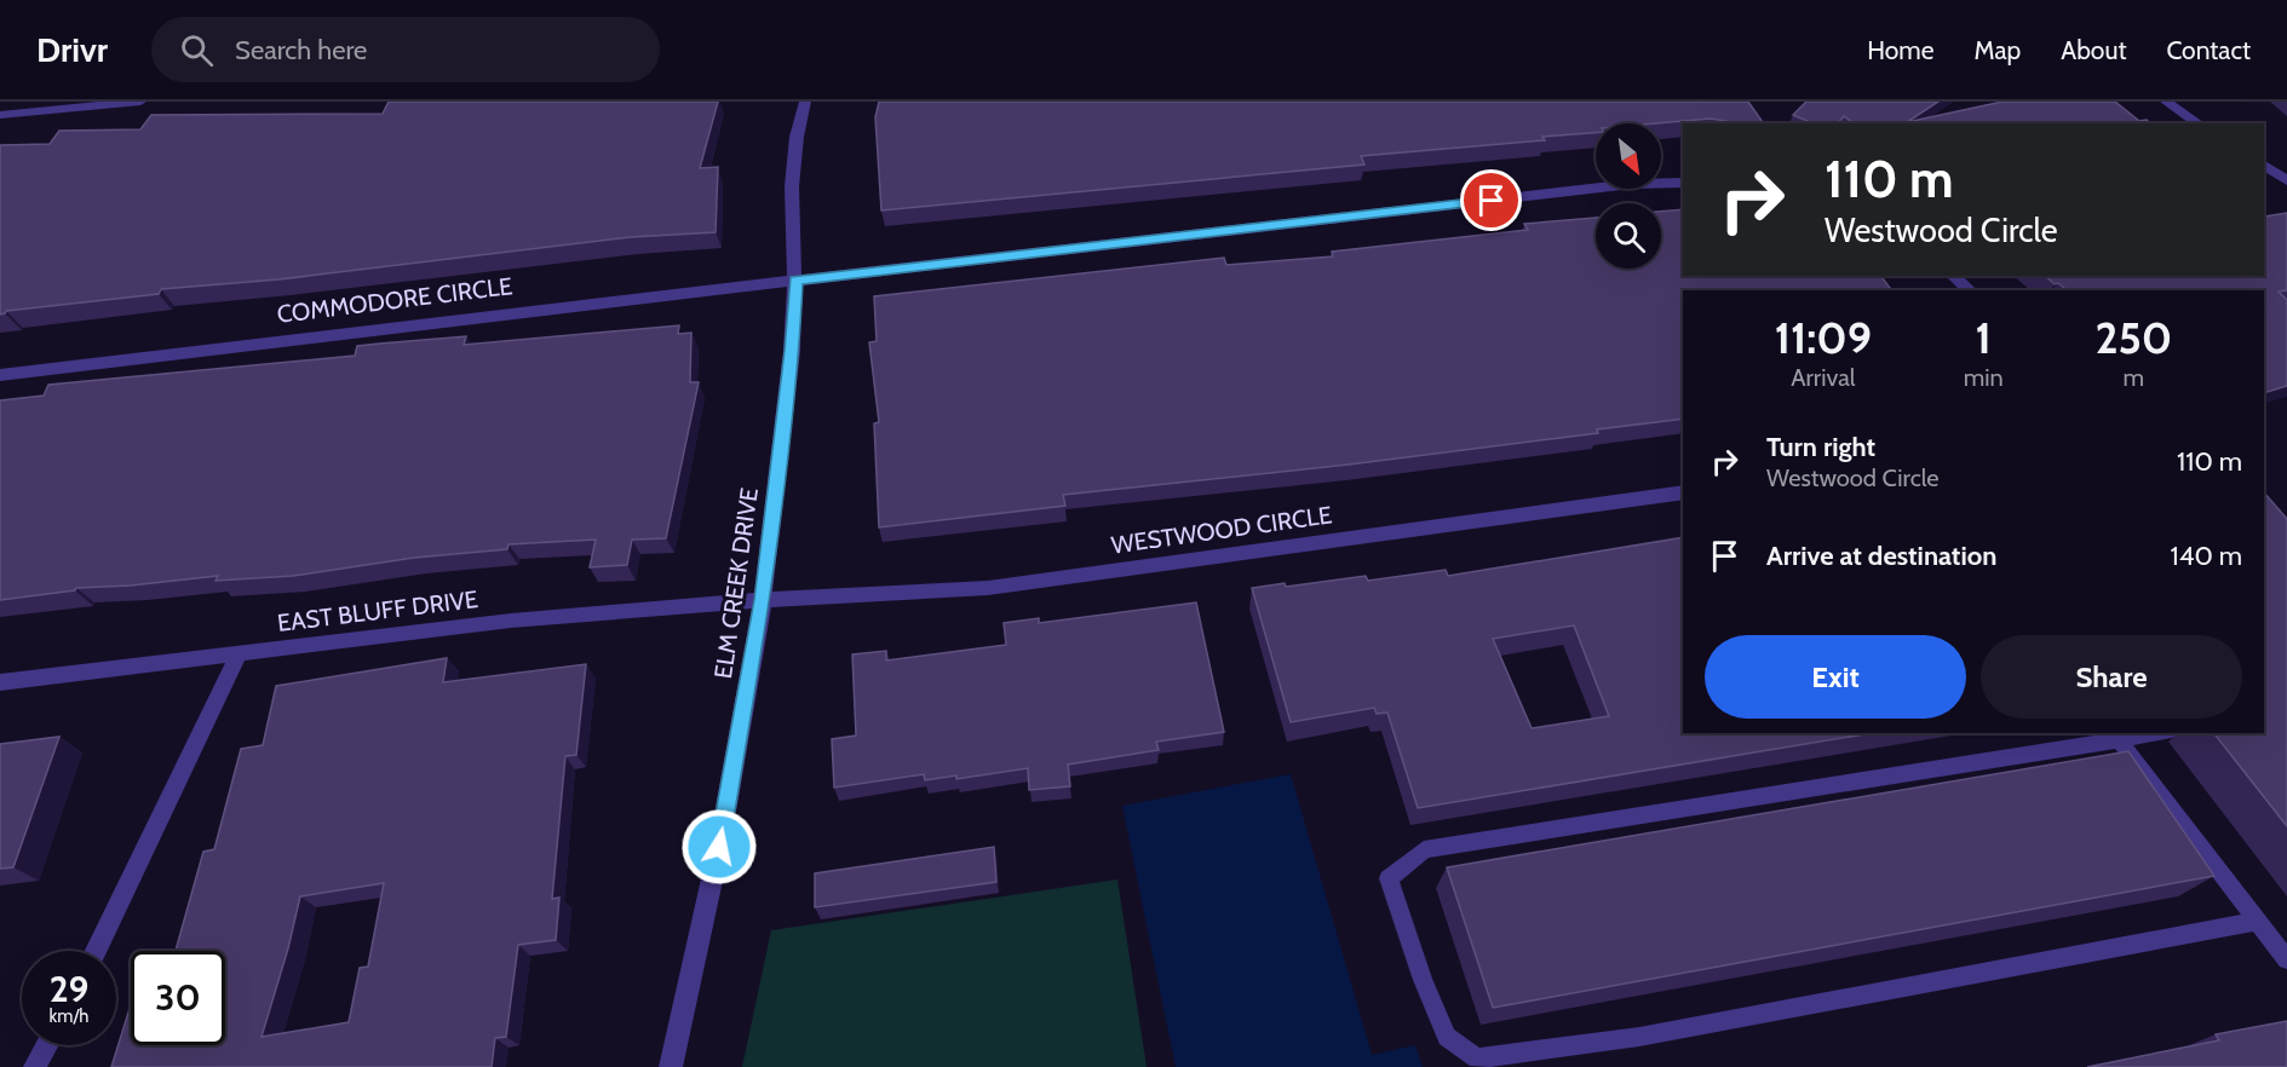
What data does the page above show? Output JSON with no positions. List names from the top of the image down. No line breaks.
{"streets":{"street":["COMMODORE CIRCLE","WESTWOOD CIRCLE","ELM CREEK DRIVE","EAST BLUFF DRIVE"]},"crossings":[["COMMODORE CIRCLE","ELM CREEK DRIVE"],["WESTWOOD CIRCLE","ELM CREEK DRIVE"],["WESTWOOD CIRCLE","EAST BLUFF DRIVE"],["ELM CREEK DRIVE","EAST BLUFF DRIVE"]],"north":"bottom right","page":{"header":"Drivr","search":"Search here","nav":["Home","Map","About","Contact"],"turn":["110 m","Westwood Circle"],"eta":["11:09","Arrival","1","min","250","m"],"list":[{"name":"Turn right","note":"Westwood Circle","value":"110 m"},{"name":"Arrive at destination","value":"140 m"}],"buttons":["Exit","Share"],"speed":"29 km/h","limit":"30"}}
